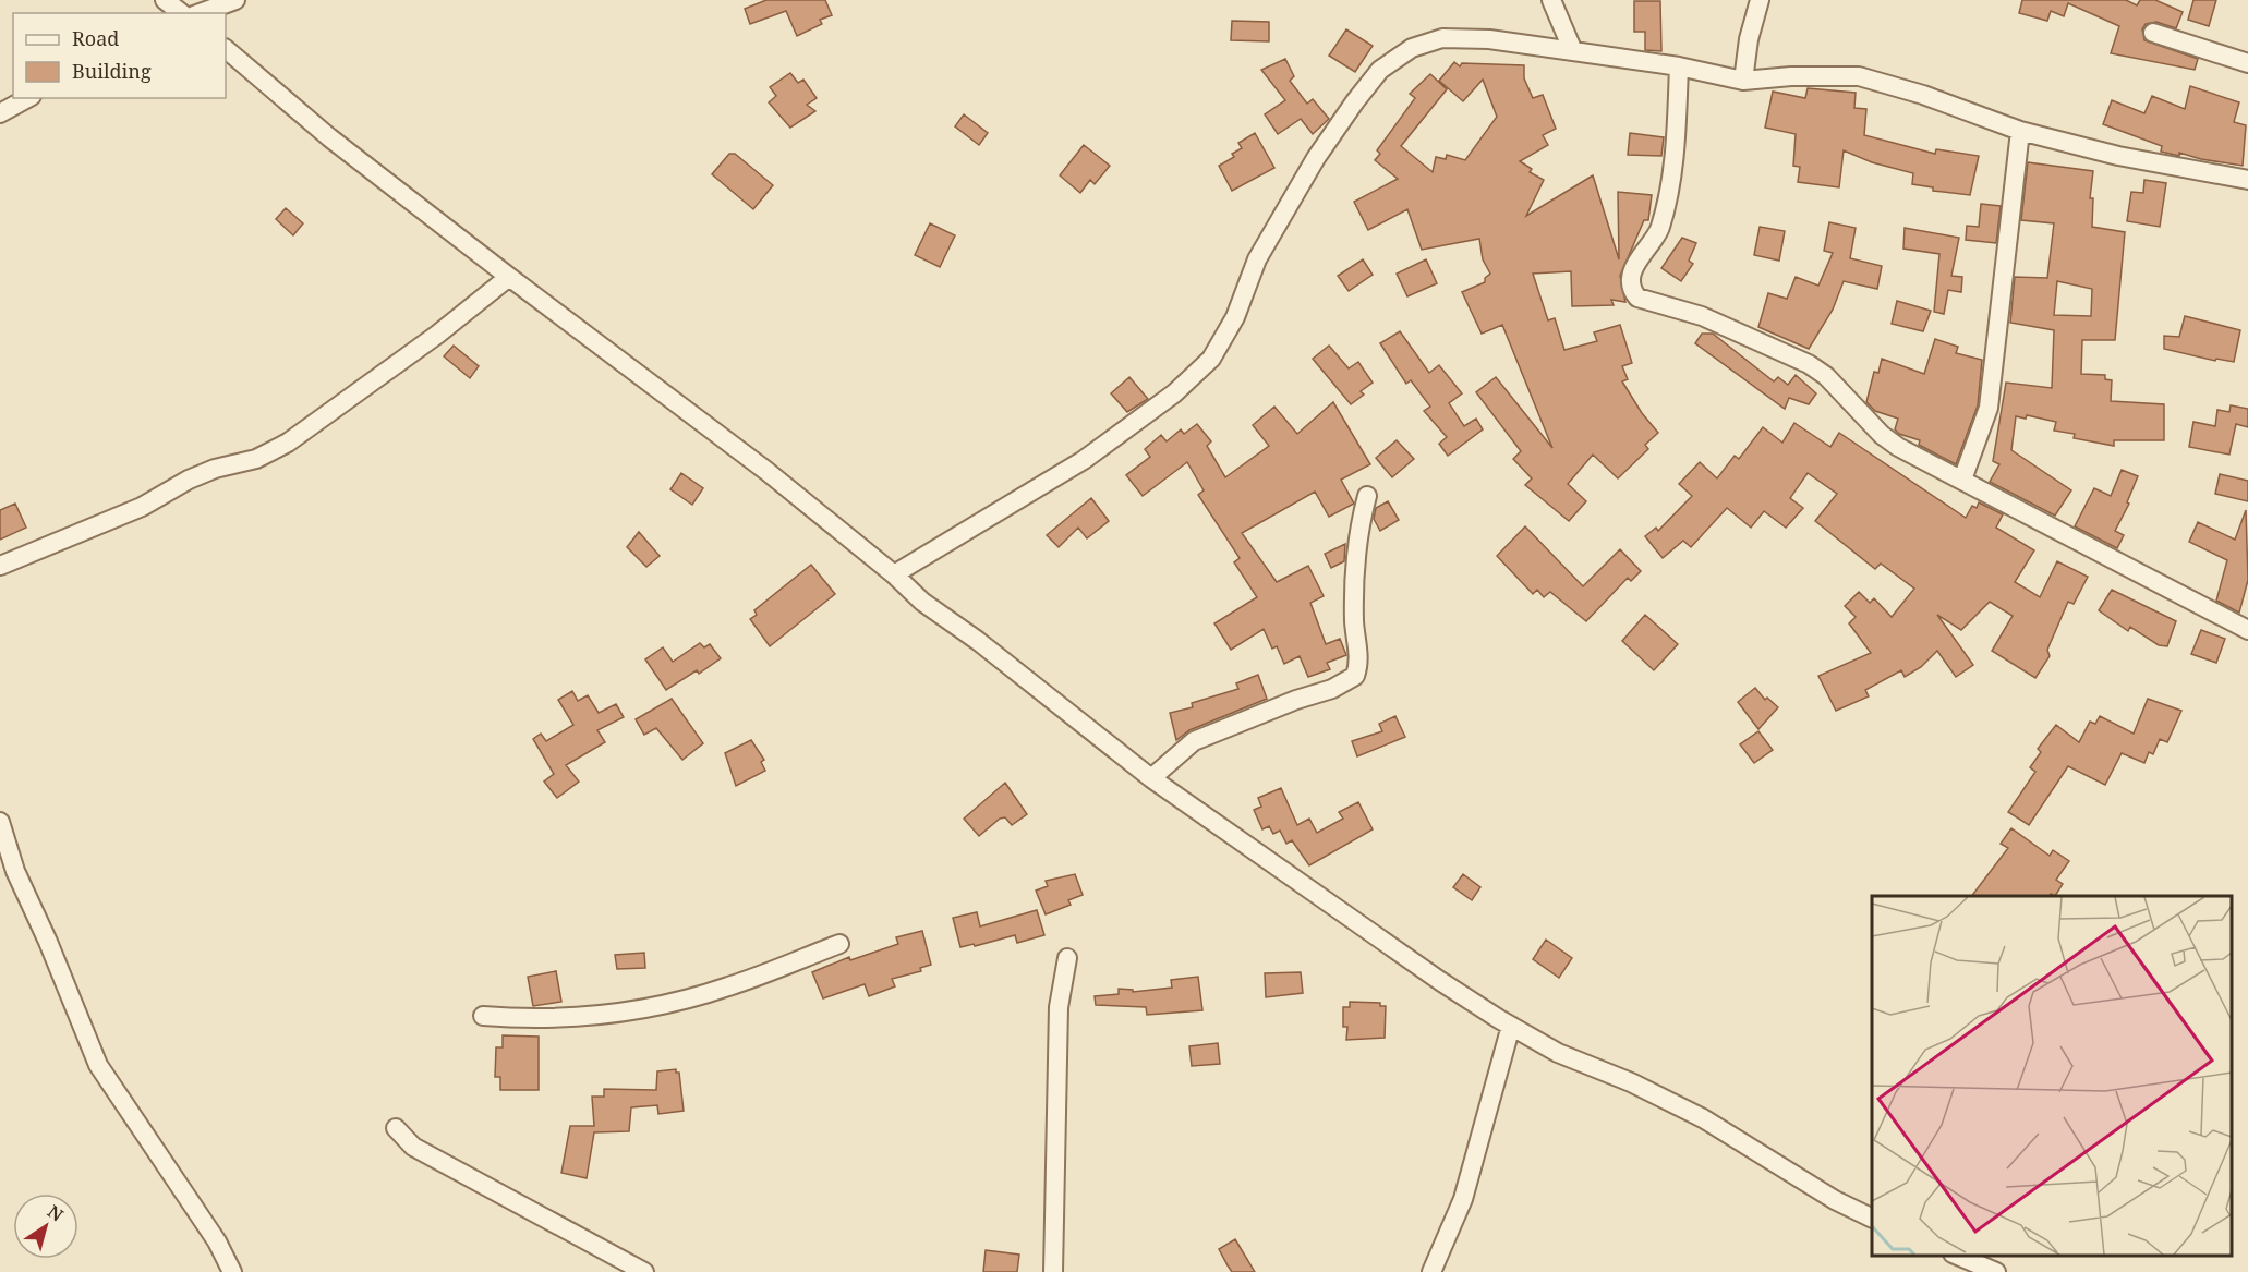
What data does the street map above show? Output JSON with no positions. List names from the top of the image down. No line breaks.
{"legend":["Road","Building"],"north":"top right"}
